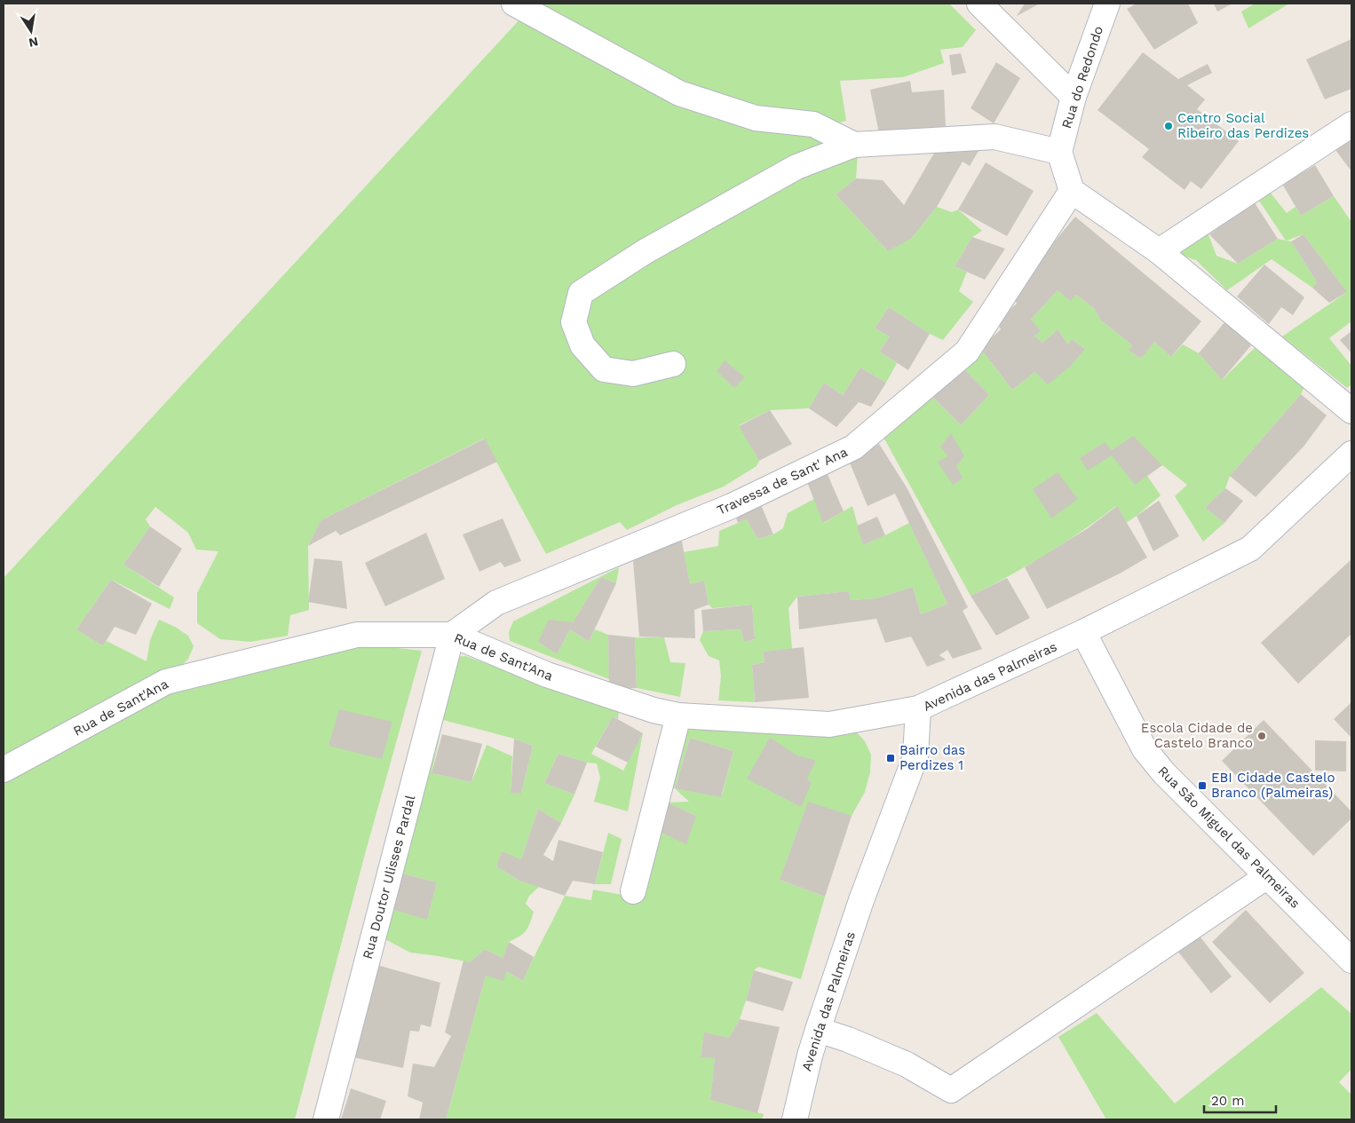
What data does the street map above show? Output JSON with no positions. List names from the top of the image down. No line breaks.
{"streets":{"street":["Rua do Redondo","Travessa de Sant' Ana","Rua de Sant'Ana","Avenida das Palmeiras","Rua São Miguel das Palmeiras","Rua Doutor Ulisses Pardal"]},"crossings":[["Travessa de Sant' Ana","Rua de Sant'Ana"],["Travessa de Sant' Ana","Rua Doutor Ulisses Pardal"],["Rua de Sant'Ana","Avenida das Palmeiras"],["Rua de Sant'Ana","Rua Doutor Ulisses Pardal"],["Avenida das Palmeiras","Rua São Miguel das Palmeiras"]],"places":{"other":["Centro Social Ribeiro das Perdizes","Escola Cidade de Castelo Branco"],"transit":["Bairro das Perdizes 1","EBI Cidade Castelo Branco (Palmeiras)"]},"scale_bar":"20 m","north":"bottom"}
